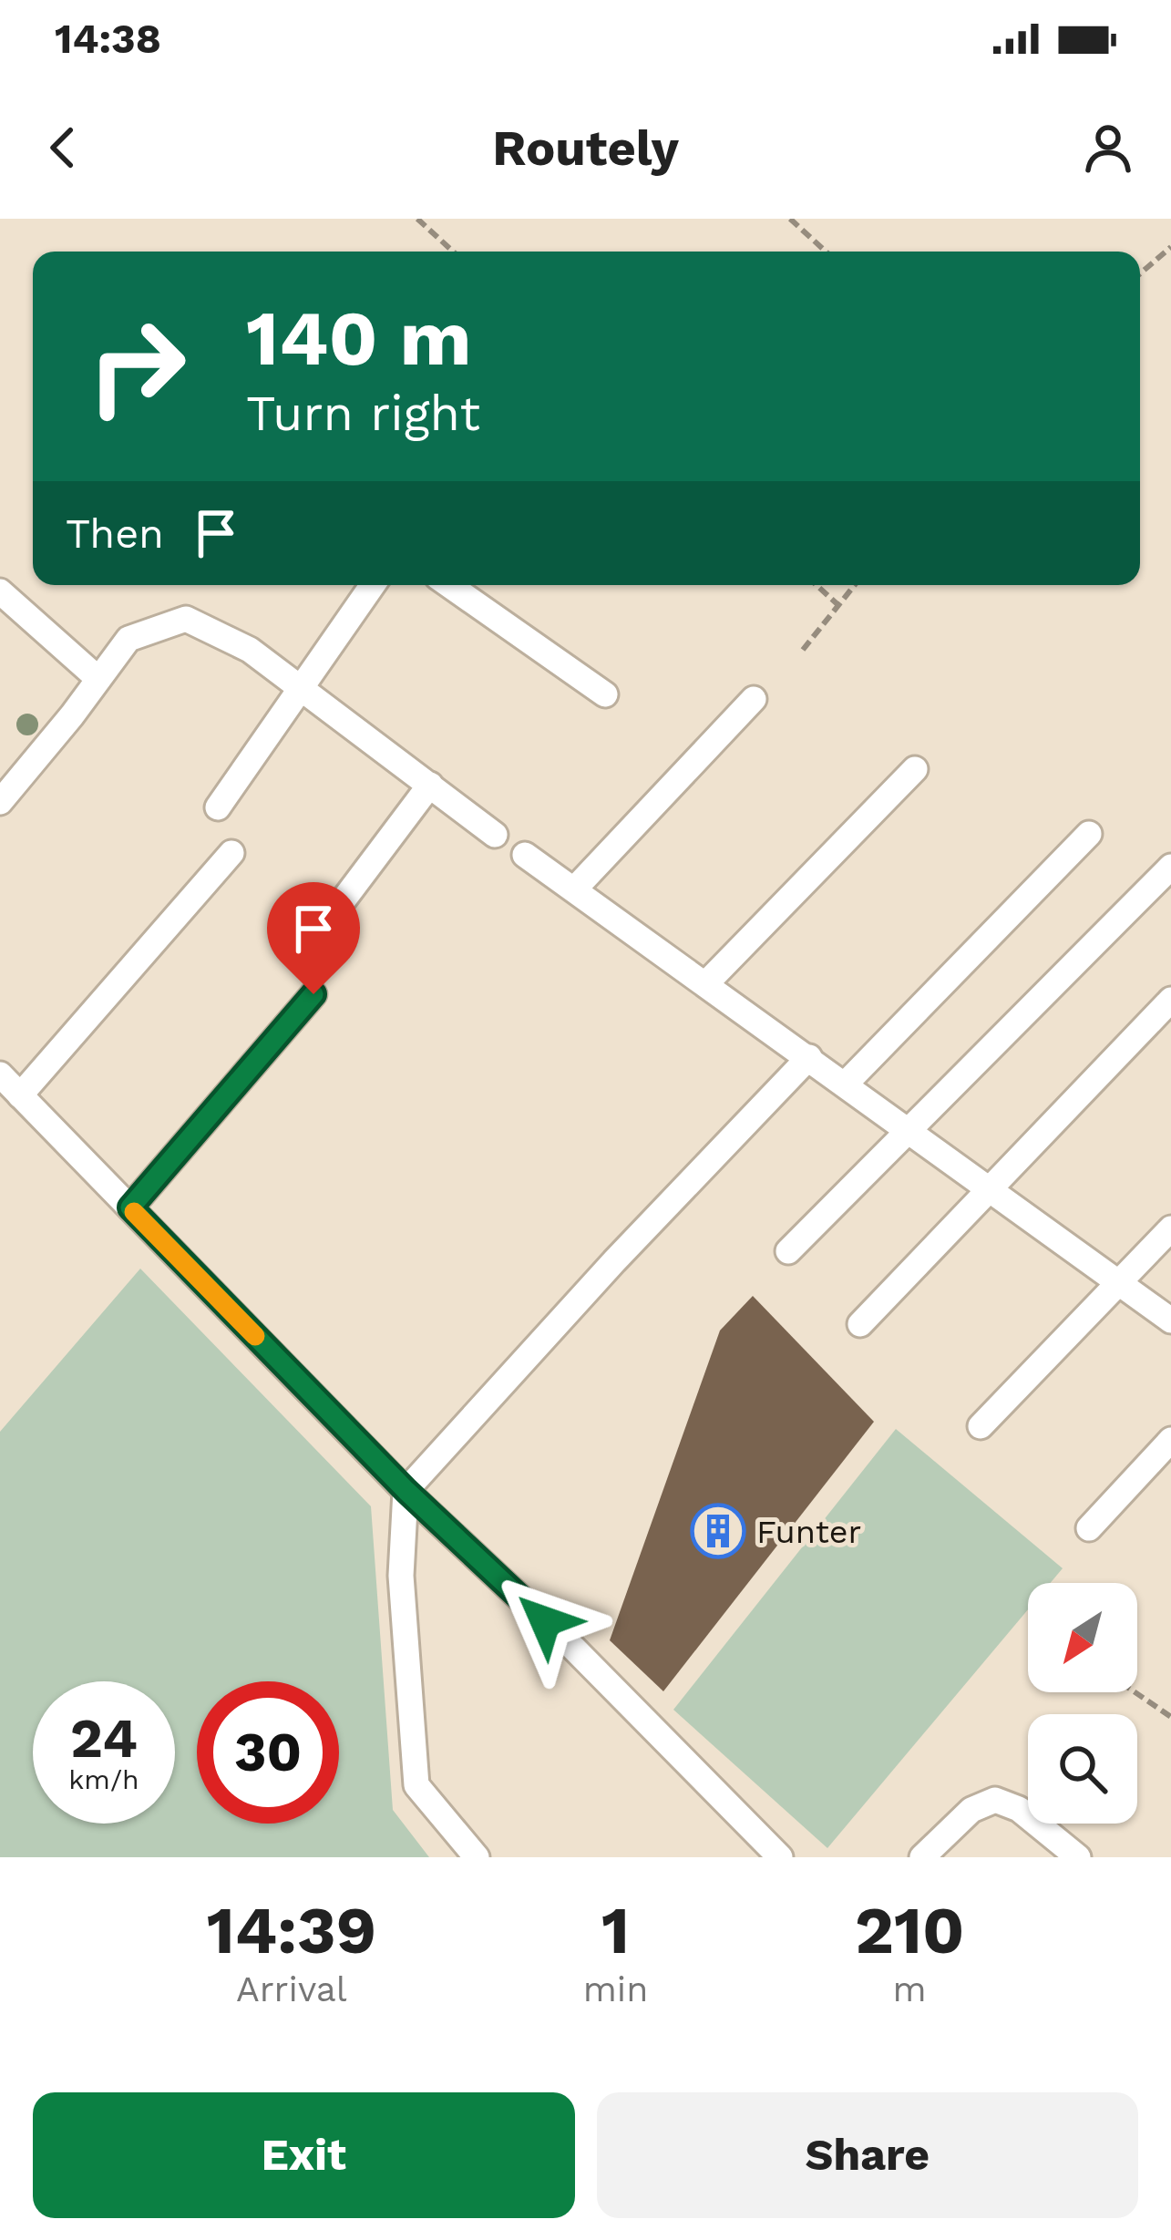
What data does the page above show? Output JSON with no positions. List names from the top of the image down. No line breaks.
{"places":{"building":["Funter"]},"north":"bottom left","page":{"status":"14:38","header":"Routely","turn":["140 m","Turn right"],"then":"Then","speed":"24 km/h","limit":"30","eta":["14:39","Arrival","1","min","210","m"],"buttons":["Exit","Share"]}}
